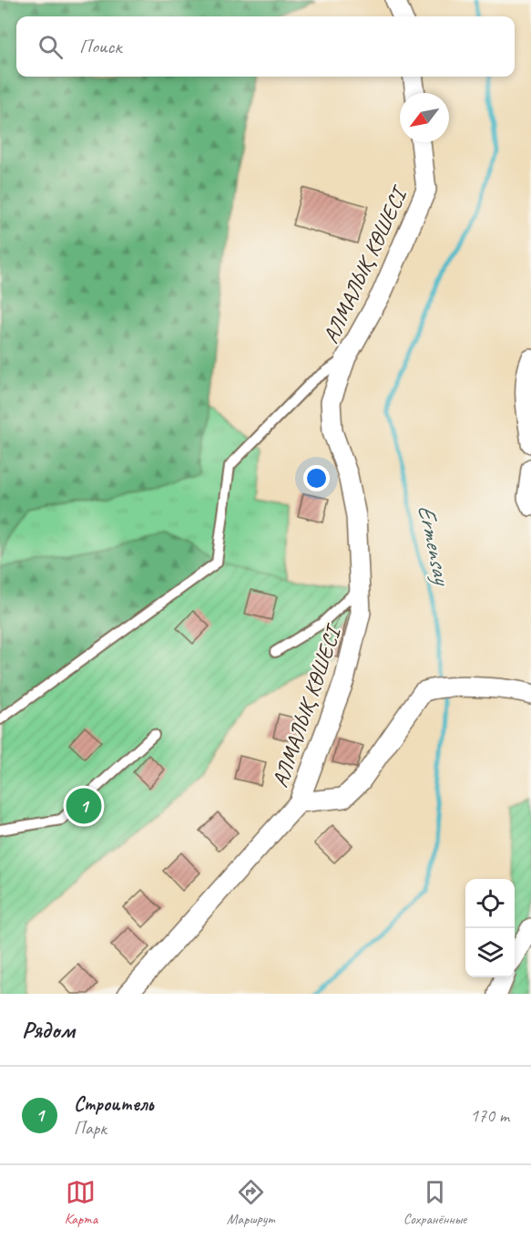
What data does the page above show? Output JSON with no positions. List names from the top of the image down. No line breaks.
{"streets":{"street":["АЛМАЛЫҚ КӨШЕСІ"]},"water":["Ermensay"],"north":"bottom left","page":{"search":"Поиск","pins":"1","heading":"Рядом","list":[{"mark":"1","name":"Строитель","note":"Парк","value":"170 m"}],"nav":["Карта","Маршрут","Сохранённые"]}}
